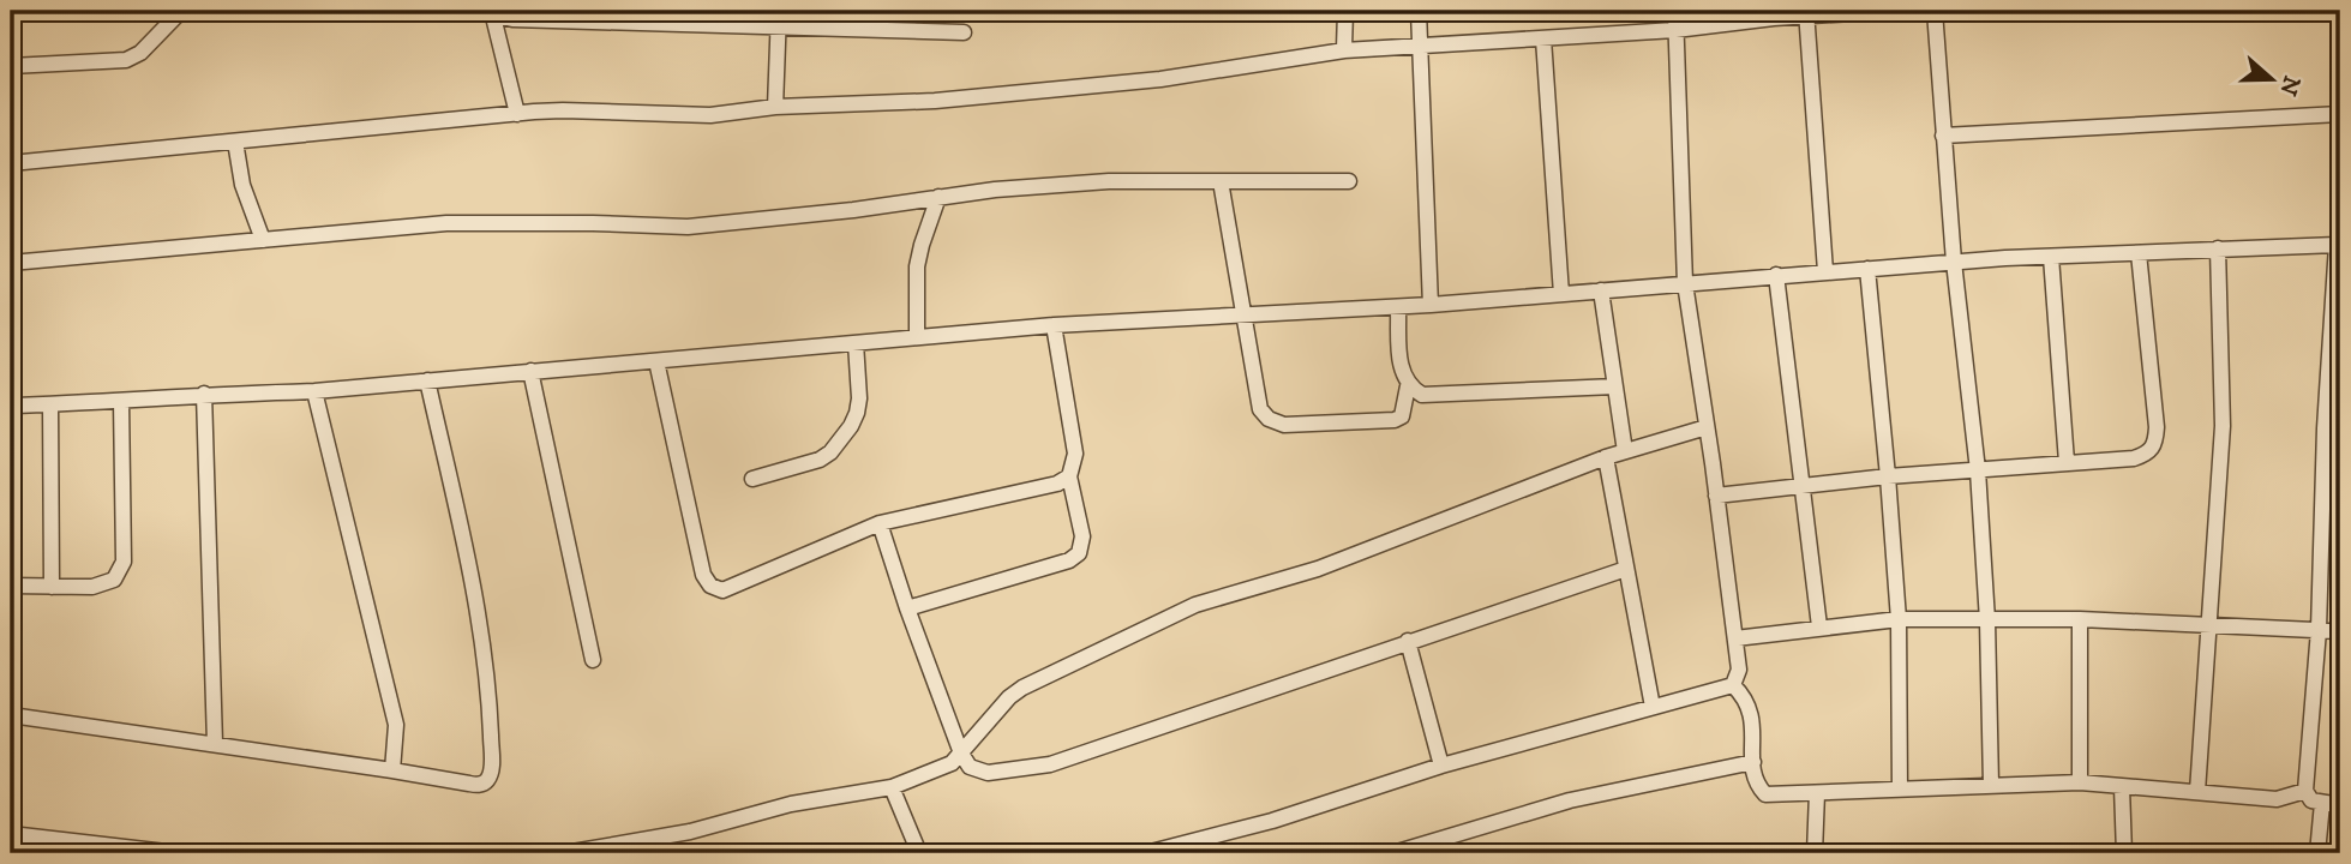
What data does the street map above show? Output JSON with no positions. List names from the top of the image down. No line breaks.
{"north":"right"}
